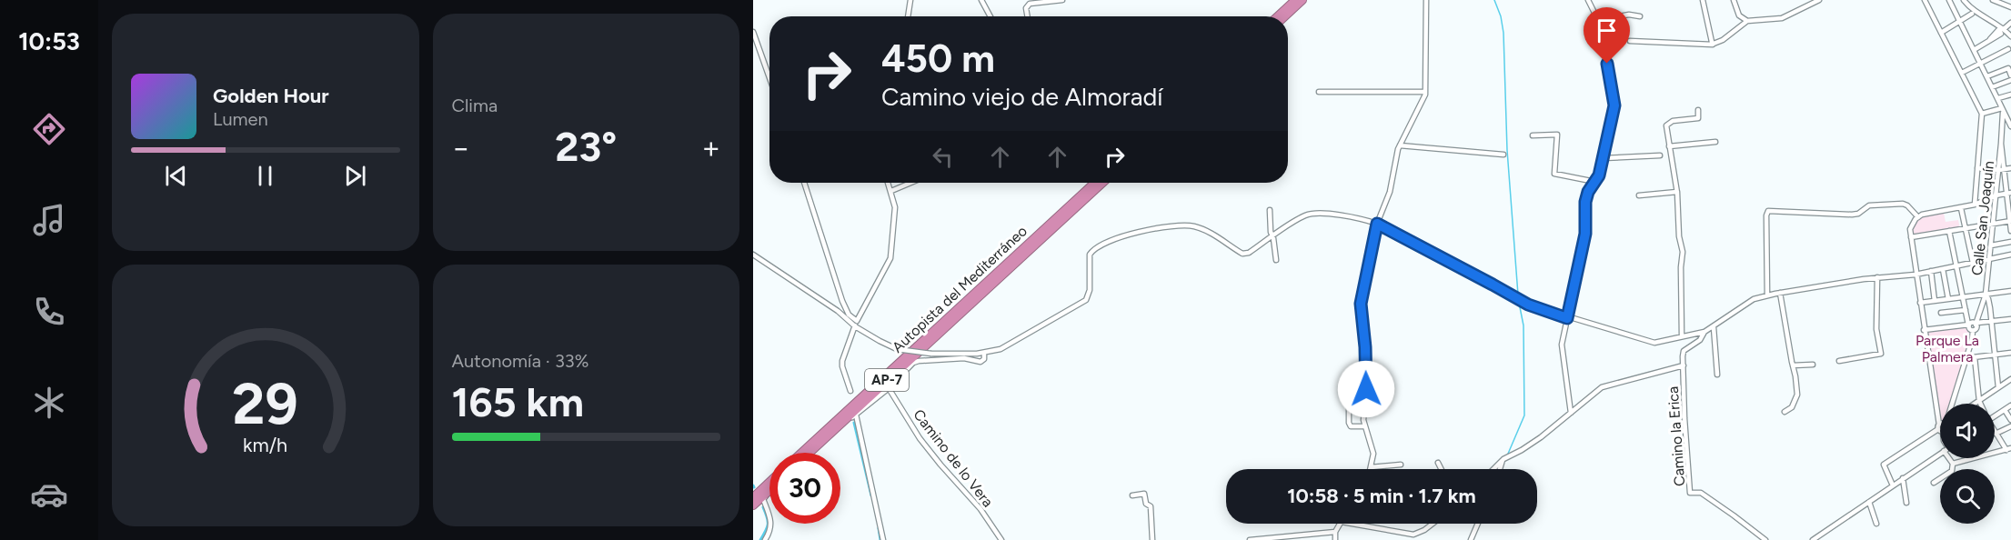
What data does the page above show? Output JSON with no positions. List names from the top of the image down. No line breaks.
{"streets":{"highway":["Autopista del Mediterráneo","AP-7"],"street":["Calle San Joaquín","Camino la Erica","Camino de lo Vera"]},"parks":["Parque La Palmera"],"page":{"tabs":"10:53","tile":["Clima",["Autonomía · 33%","165 km"]],"turn":["450 m","Camino viejo de Almoradí"],"song":["Golden Hour","Lumen"],"heat":["−","23°","+"],"limit":"30","trip":"10:58 · 5 min · 1.7 km","gauge":["29","km/h"]}}
